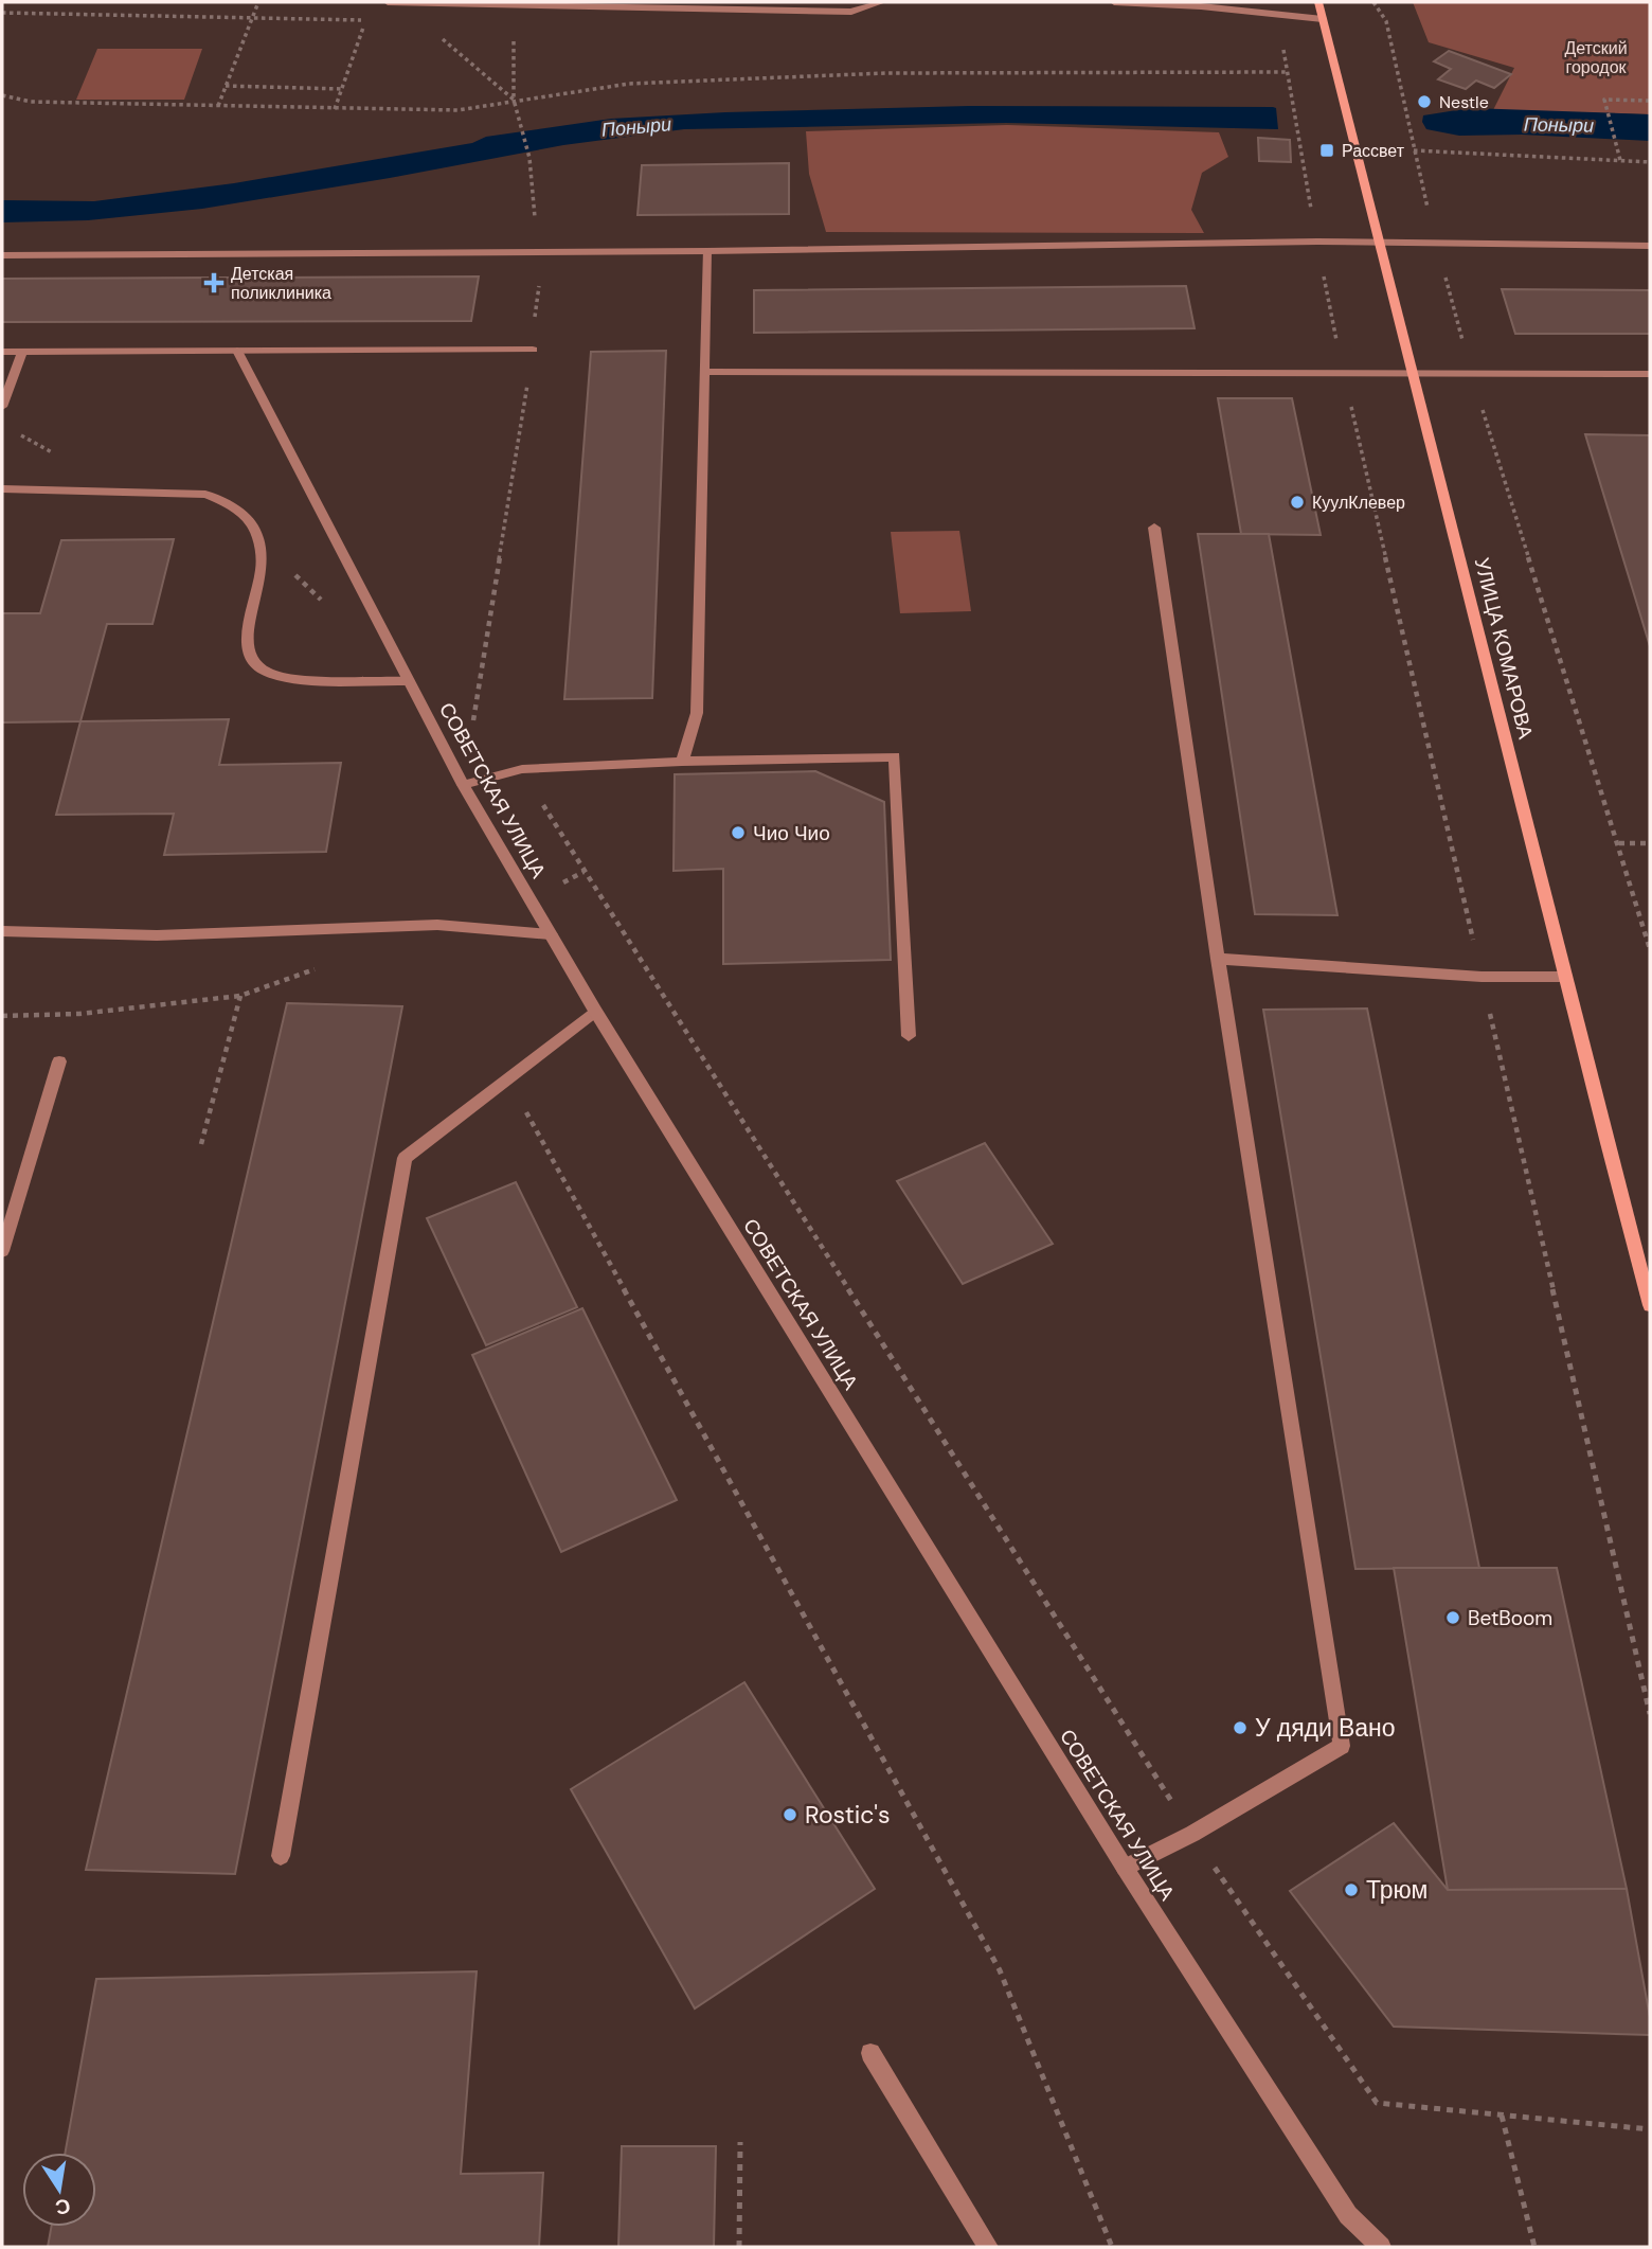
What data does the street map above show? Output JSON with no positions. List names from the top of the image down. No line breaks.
{"streets":{"main road":["УЛИЦА КОМАРОВА"],"street":["СОВЕТСКАЯ УЛИЦА"]},"water":["Поныри"],"parks":["Детский городок"],"places":{"other":["Nestle","КуулКлевер","Чио Чио","BetBoom","У дяди Вано","Rostic's","Трюм"],"transit":["Рассвет"],"health":["Детская поликлиника"]},"north":"bottom"}
